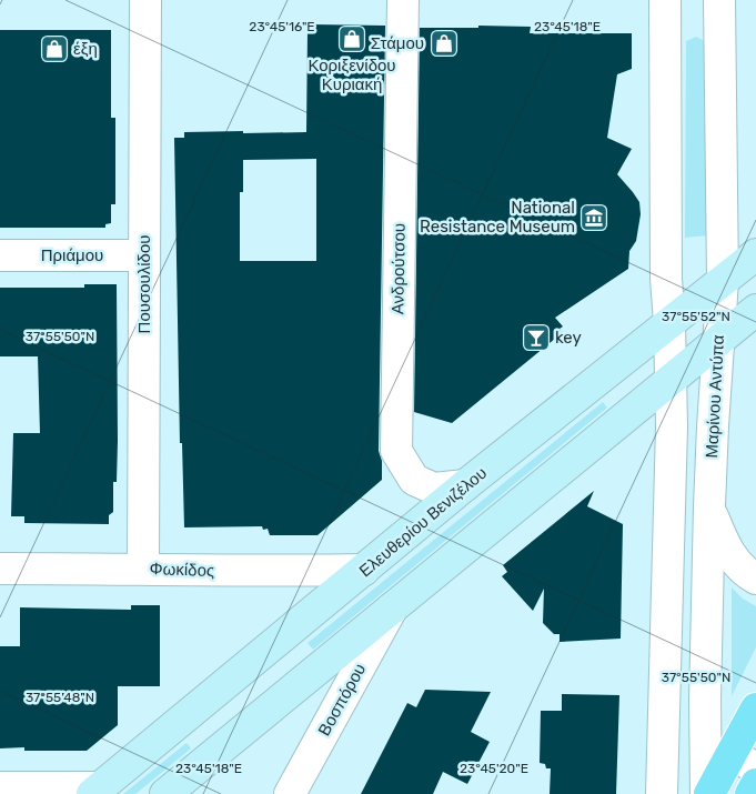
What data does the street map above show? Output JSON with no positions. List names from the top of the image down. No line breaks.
{"streets":{"main road":["Ελευθερίου Βενιζέλου"],"street":["Πριάμου","Ανδρούτσου","Πουσουλίδου","Μαρίνου Αντύπα","Φωκίδος","Βοσπόρου"]},"crossings":[["Πριάμου","Πουσουλίδου"],["Ανδρούτσου","Ελευθερίου Βενιζέλου"],["Πουσουλίδου","Φωκίδος"],["Μαρίνου Αντύπα","Ελευθερίου Βενιζέλου"],["Ελευθερίου Βενιζέλου","Φωκίδος"]],"places":{"shop":["Κοριξενίδου Κυριακή","Στάμου","έξη"],"museum":["National Resistance Museum"],"bar":["key"]},"coordinates":["23°45'16\"E","23°45'18\"E","37°55'52\"N","37°55'50\"N","37°55'48\"N","23°45'20\"E"]}
